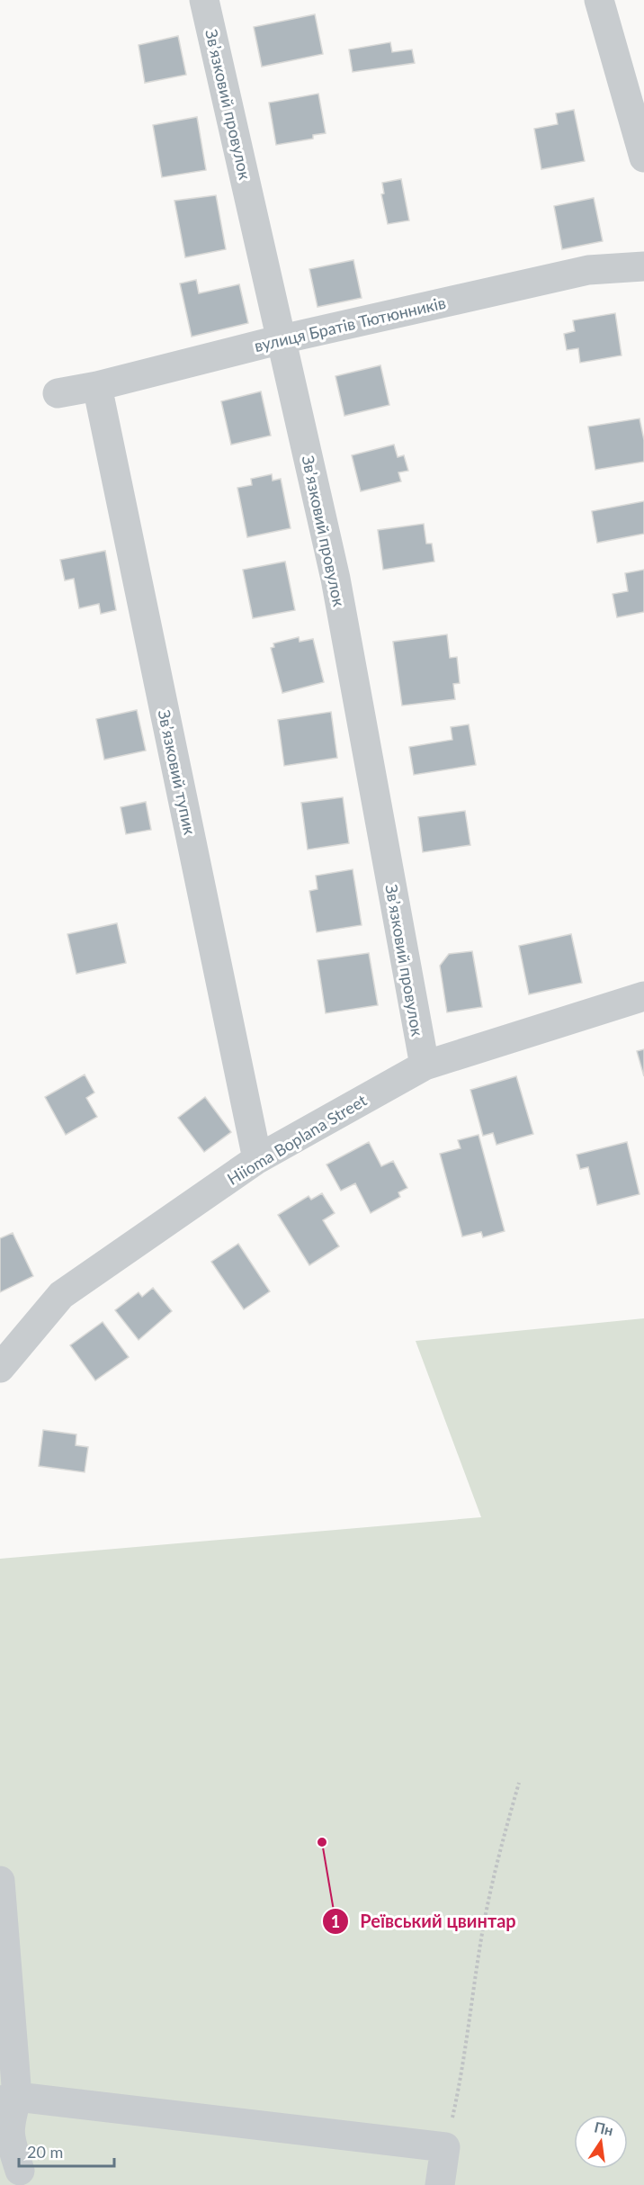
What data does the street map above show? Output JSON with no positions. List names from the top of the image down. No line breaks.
{"streets":{"street":["Звʼязковий провулок","вулиця Братів Тютюнників","Звʼязковий тупик","Hiioma Boplana Street"]},"crossings":[["Звʼязковий провулок","вулиця Братів Тютюнників"],["Звʼязковий провулок","Hiioma Boplana Street"],["вулиця Братів Тютюнників","Звʼязковий тупик"],["Звʼязковий тупик","Hiioma Boplana Street"]],"places":["Реївський цвинтар"],"scale_bar":"20 m","north":"top"}
